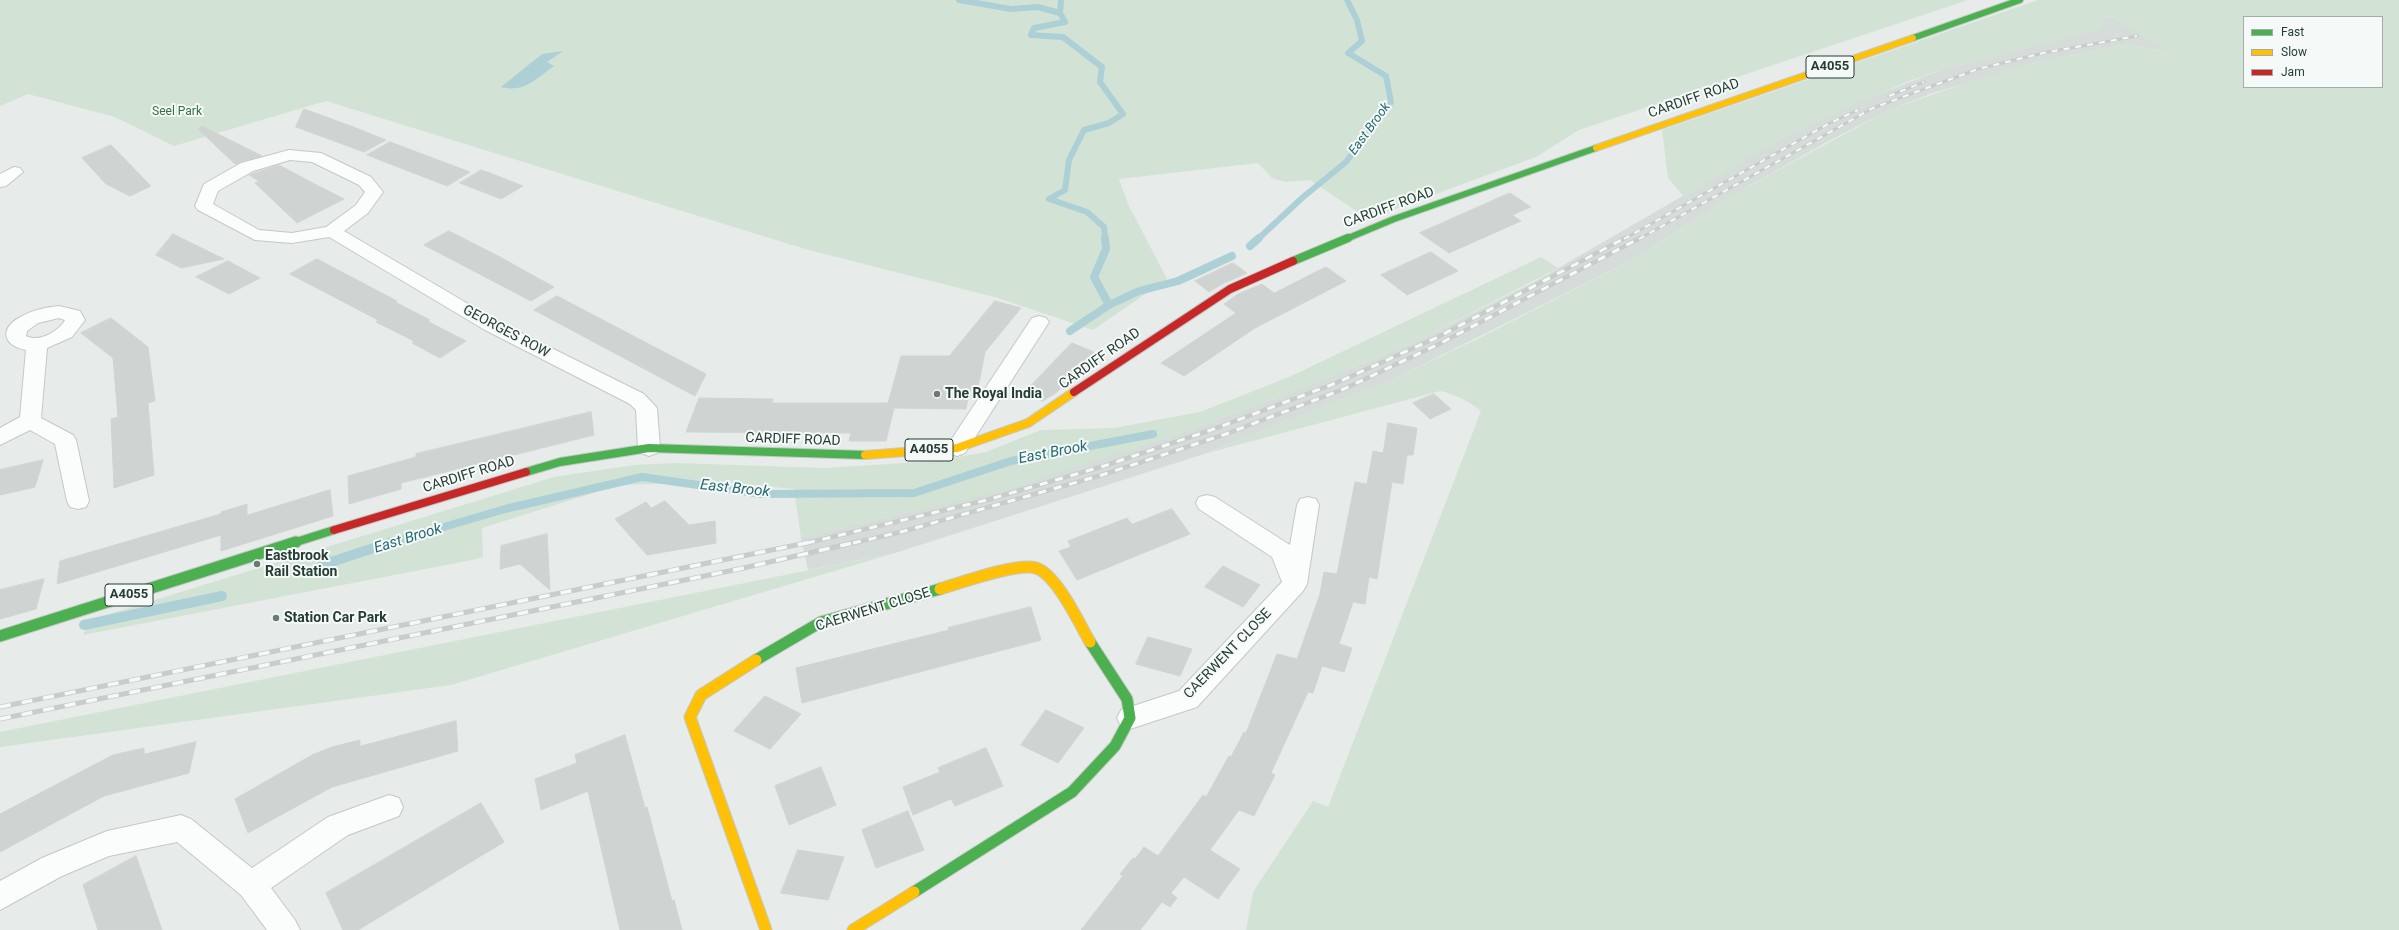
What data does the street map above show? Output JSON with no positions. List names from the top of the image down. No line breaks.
{"streets":{"main road":["A4055","CARDIFF ROAD","CAERWENT CLOSE"],"street":["GEORGES ROW"]},"crossings":[["CARDIFF ROAD","GEORGES ROW"]],"water":["East Brook"],"parks":["Seel Park"],"places":["The Royal India","Eastbrook Rail Station","Station Car Park"],"legend":["Fast","Slow","Jam"]}
